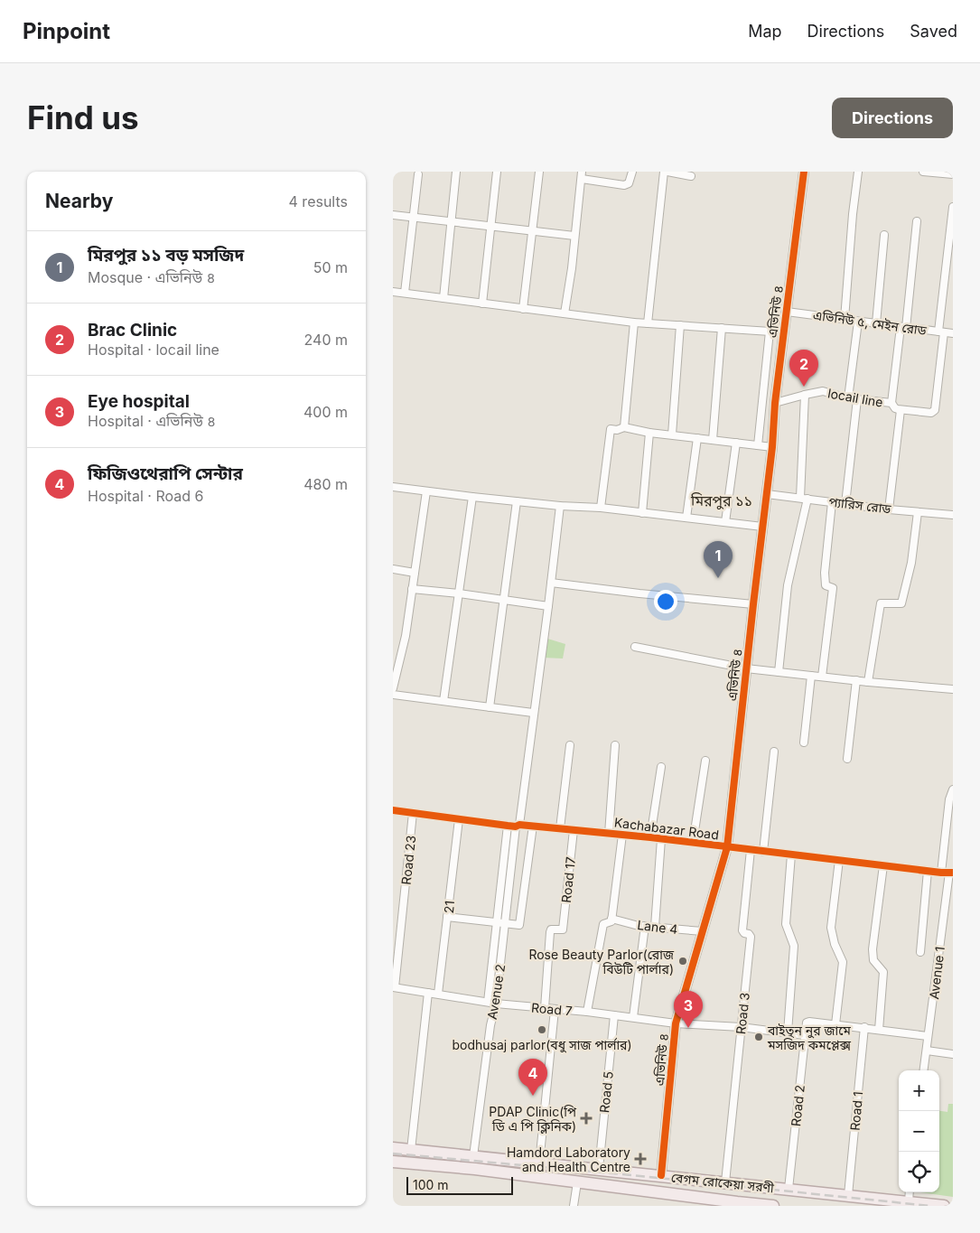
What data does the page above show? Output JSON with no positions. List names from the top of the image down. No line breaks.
{"streets":{"main road":["বেগম রোকেয়া সরণী"],"street":["এভিনিউ ৪","এভিনিউ ৫, মেইন রোড","locail line","প্যারিস রোড","Kachabazar Road","Road 23","Road 17","21","Lane 4","Avenue 1","Avenue 2","Road 7","Road 3","Road 5","Road 2","Road 1"]},"crossings":[["এভিনিউ ৪","এভিনিউ ৫, মেইন রোড"],["এভিনিউ ৪","locail line"],["এভিনিউ ৪","প্যারিস রোড"],["এভিনিউ ৪","Kachabazar Road"],["এভিনিউ ৪","Lane 4"],["এভিনিউ ৪","Road 7"],["এভিনিউ ৪","Road 3"],["এভিনিউ ৪","Road 2"],["এভিনিউ ৪","বেগম রোকেয়া সরণী"],["Kachabazar Road","Road 23"],["Kachabazar Road","Road 17"],["Kachabazar Road","21"],["Kachabazar Road","Avenue 1"],["Kachabazar Road","Avenue 2"],["Kachabazar Road","Road 3"],["Road 23","Road 7"],["Road 17","Road 7"],["21","Road 7"],["Avenue 2","Road 7"],["Avenue 2","বেগম রোকেয়া সরণী"],["Road 7","Road 5"],["Road 3","বেগম রোকেয়া সরণী"],["Road 5","বেগম রোকেয়া সরণী"],["Road 2","বেগম রোকেয়া সরণী"],["Road 1","বেগম রোকেয়া সরণী"]],"districts":["মিরপুর ১১"],"places":{"other":["Rose Beauty Parlor(রোজ বিউটি পার্লার)","bodhusaj parlor(বধু সাজ পার্লার)","বাইতুন নুর জামে মসজিদ কমপ্লেক্স"],"health":["PDAP Clinic(পি ডি এ পি ক্লিনিক)","Hamdord Laboratory and Health Centre"]},"scale_bar":"100 m","page":{"header":"Pinpoint","nav":["Map","Directions","Saved"],"buttons":"Directions","title":"Find us","heading":["Nearby","4 results"],"list":[{"mark":"1","name":"মিরপুর ১১ বড় মসজিদ","note":"Mosque · এভিনিউ ৪","value":"50 m"},{"mark":"2","name":"Brac Clinic","note":"Hospital · locail line","value":"240 m"},{"mark":"3","name":"Eye hospital","note":"Hospital · এভিনিউ ৪","value":"400 m"},{"mark":"4","name":"ফিজিওথেরাপি সেন্টার","note":"Hospital · Road 6","value":"480 m"}],"pins":["2","1","3","4"],"map_buttons":["+","−"],"scale":"100 m"}}
